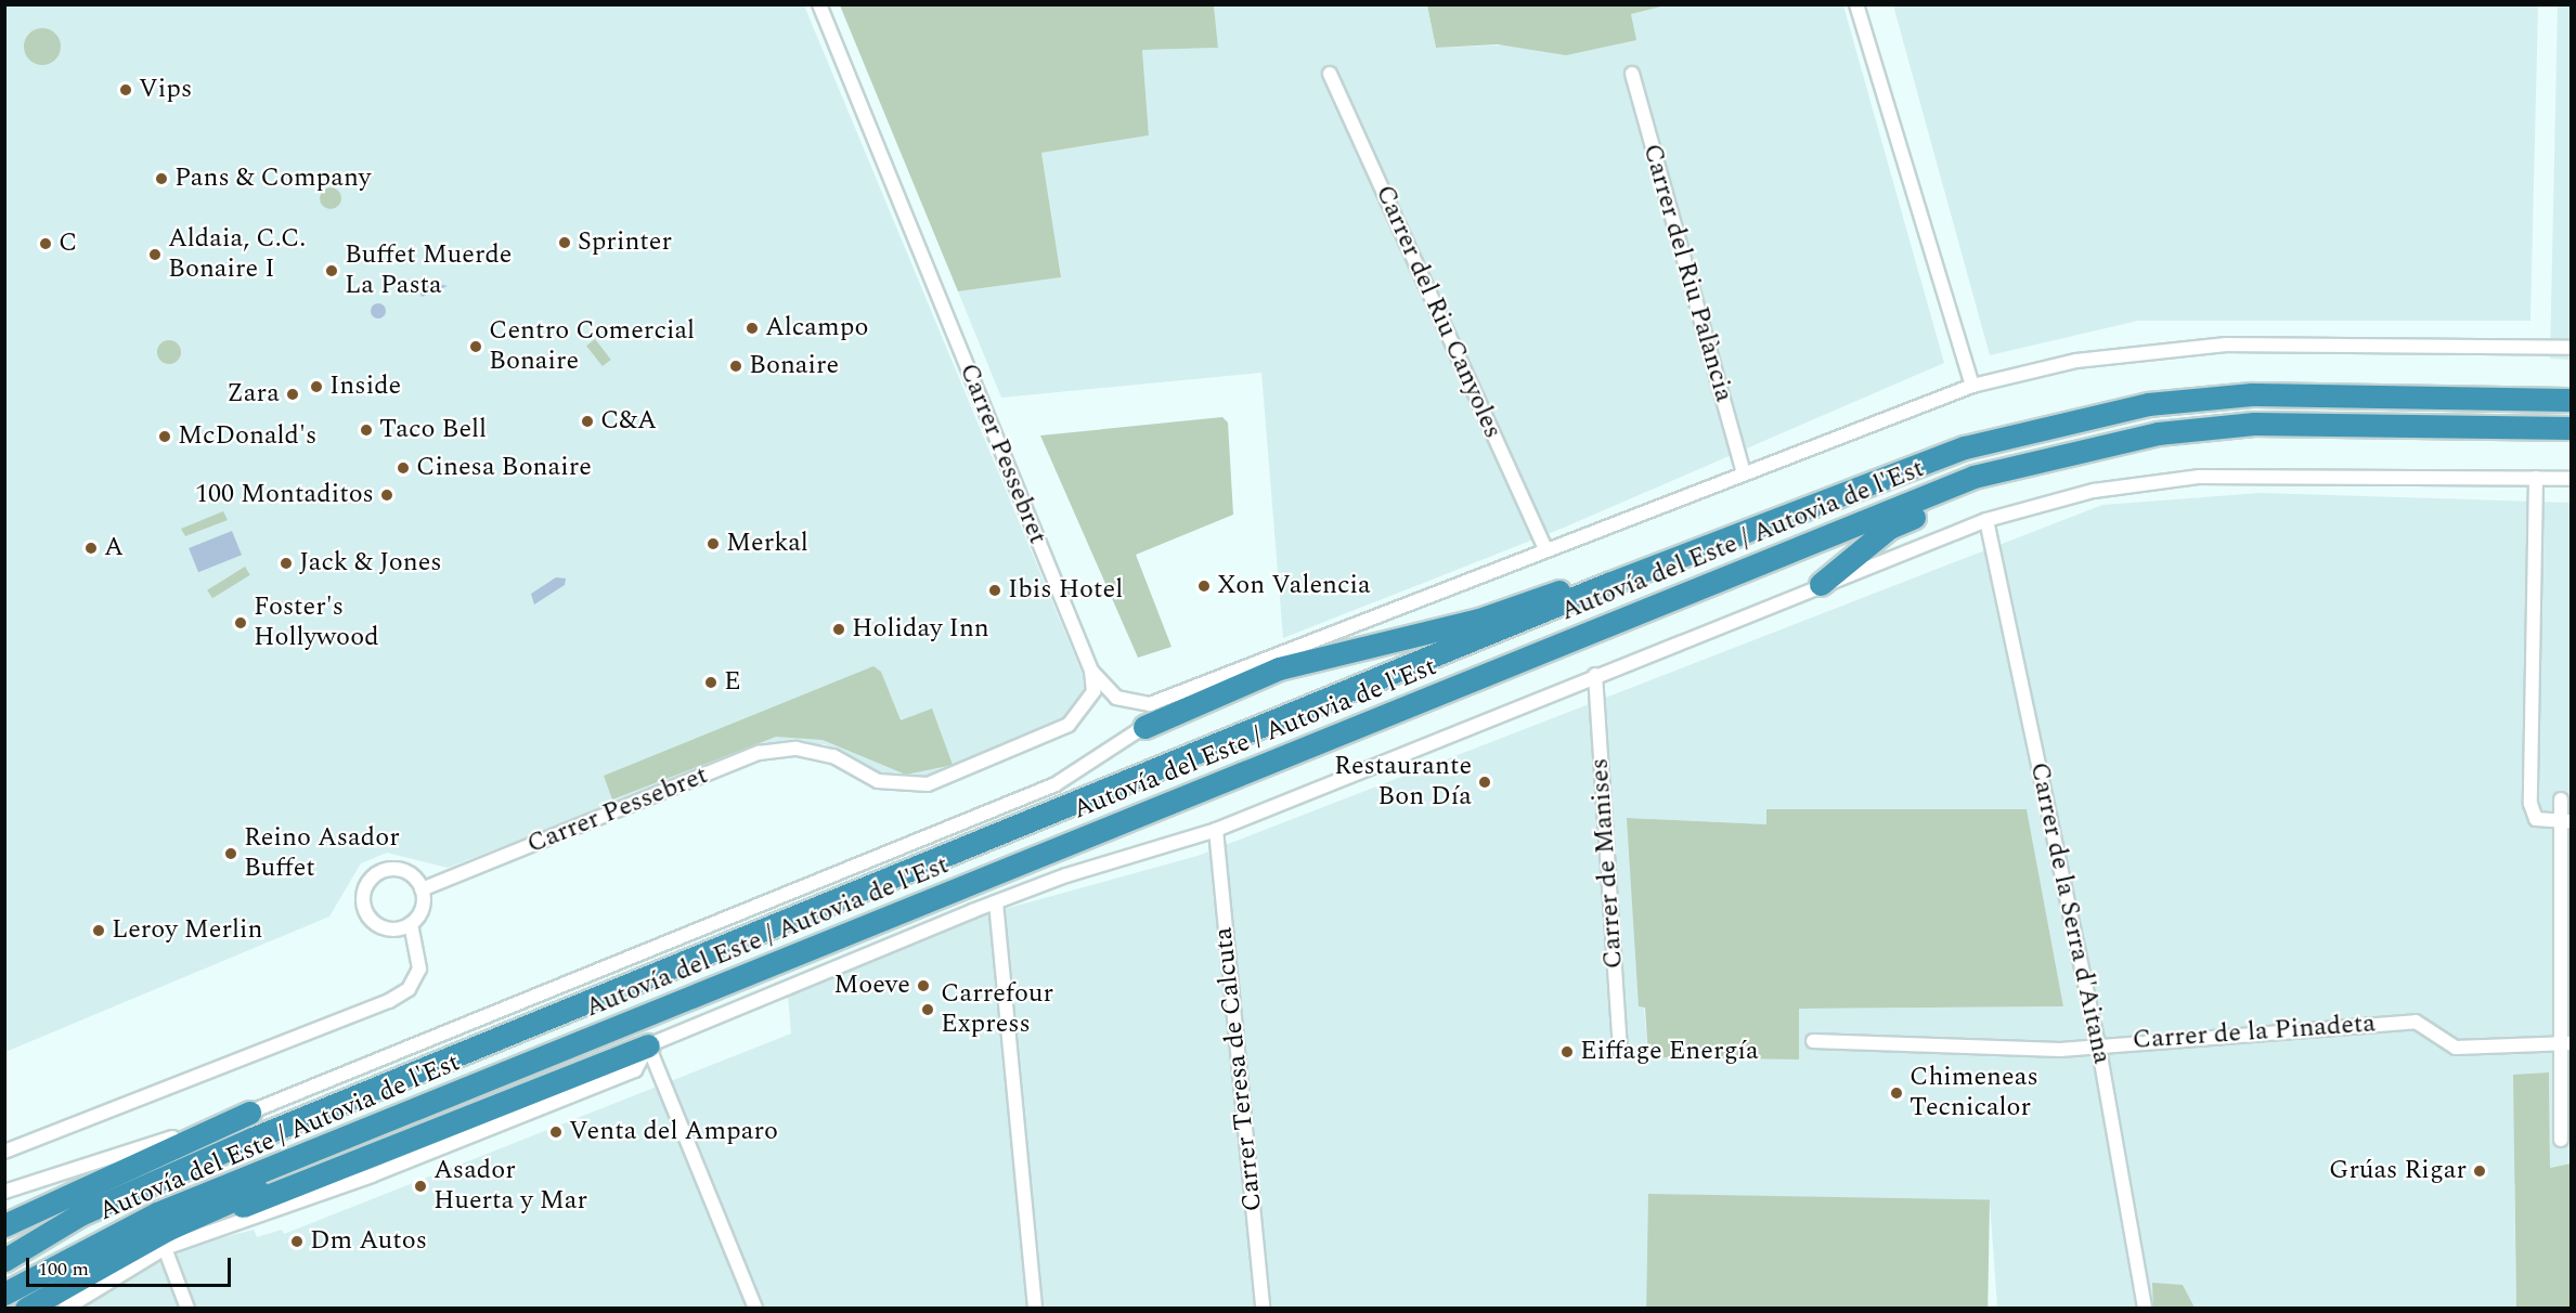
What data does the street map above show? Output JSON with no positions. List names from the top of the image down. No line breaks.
{"streets":{"highway":["Autovía del Este / Autovia de l'Est"],"street":["Carrer del Riu Palància","Carrer del Riu Canyoles","Carrer Pessebret","Carrer de Manises","Carrer de la Serra d'Aitana","Carrer de la Pinadeta","Carrer Teresa de Calcuta"]},"crossings":[["Carrer de la Serra d'Aitana","Carrer de la Pinadeta"]],"places":["Vips","Pans & Company","Sprinter","C","Aldaia, C.C. Bonaire I","Buffet Muerde La Pasta","Alcampo","Centro Comercial Bonaire","Bonaire","Inside","Zara","C&A","Taco Bell","McDonald's","Cinesa Bonaire","100 Montaditos","Merkal","A","Jack & Jones","Xon Valencia","Ibis Hotel","Foster's Hollywood","Holiday Inn","E","Restaurante Bon Día","Reino Asador Buffet","Leroy Merlin","Moeve","Carrefour Express","Eiffage Energía","Chimeneas Tecnicalor","Venta del Amparo","Grúas Rigar","Asador Huerta y Mar","Dm Autos"],"scale_bar":"100 m"}
